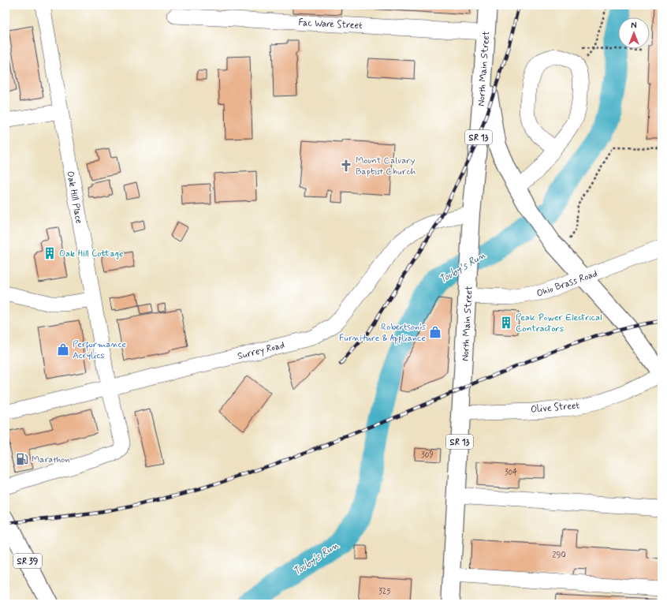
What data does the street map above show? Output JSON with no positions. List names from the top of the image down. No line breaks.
{"streets":{"main road":["North Main Street","SR 13","SR 39"],"street":["Fac Ware Street","Oak Hill Place","Ohio Brass Road","Surrey Road","Olive Street"]},"crossings":[["Fac Ware Street","North Main Street"],["North Main Street","SR 13"],["North Main Street","Ohio Brass Road"],["North Main Street","Surrey Road"],["North Main Street","Olive Street"],["SR 13","Ohio Brass Road"],["SR 13","Olive Street"],["Oak Hill Place","Surrey Road"]],"water":["Touby's Run"],"places":{"church":["Mount Calvary Baptist Church"],"building":["Oak Hill Cottage","Peak Power Electrical Contractors"],"shop":["Robertson's Furniture & Appliance","Performance Acrylics"],"fuel station":["Marathon"]},"house_numbers":["309","304","290","325"],"north":"top"}
